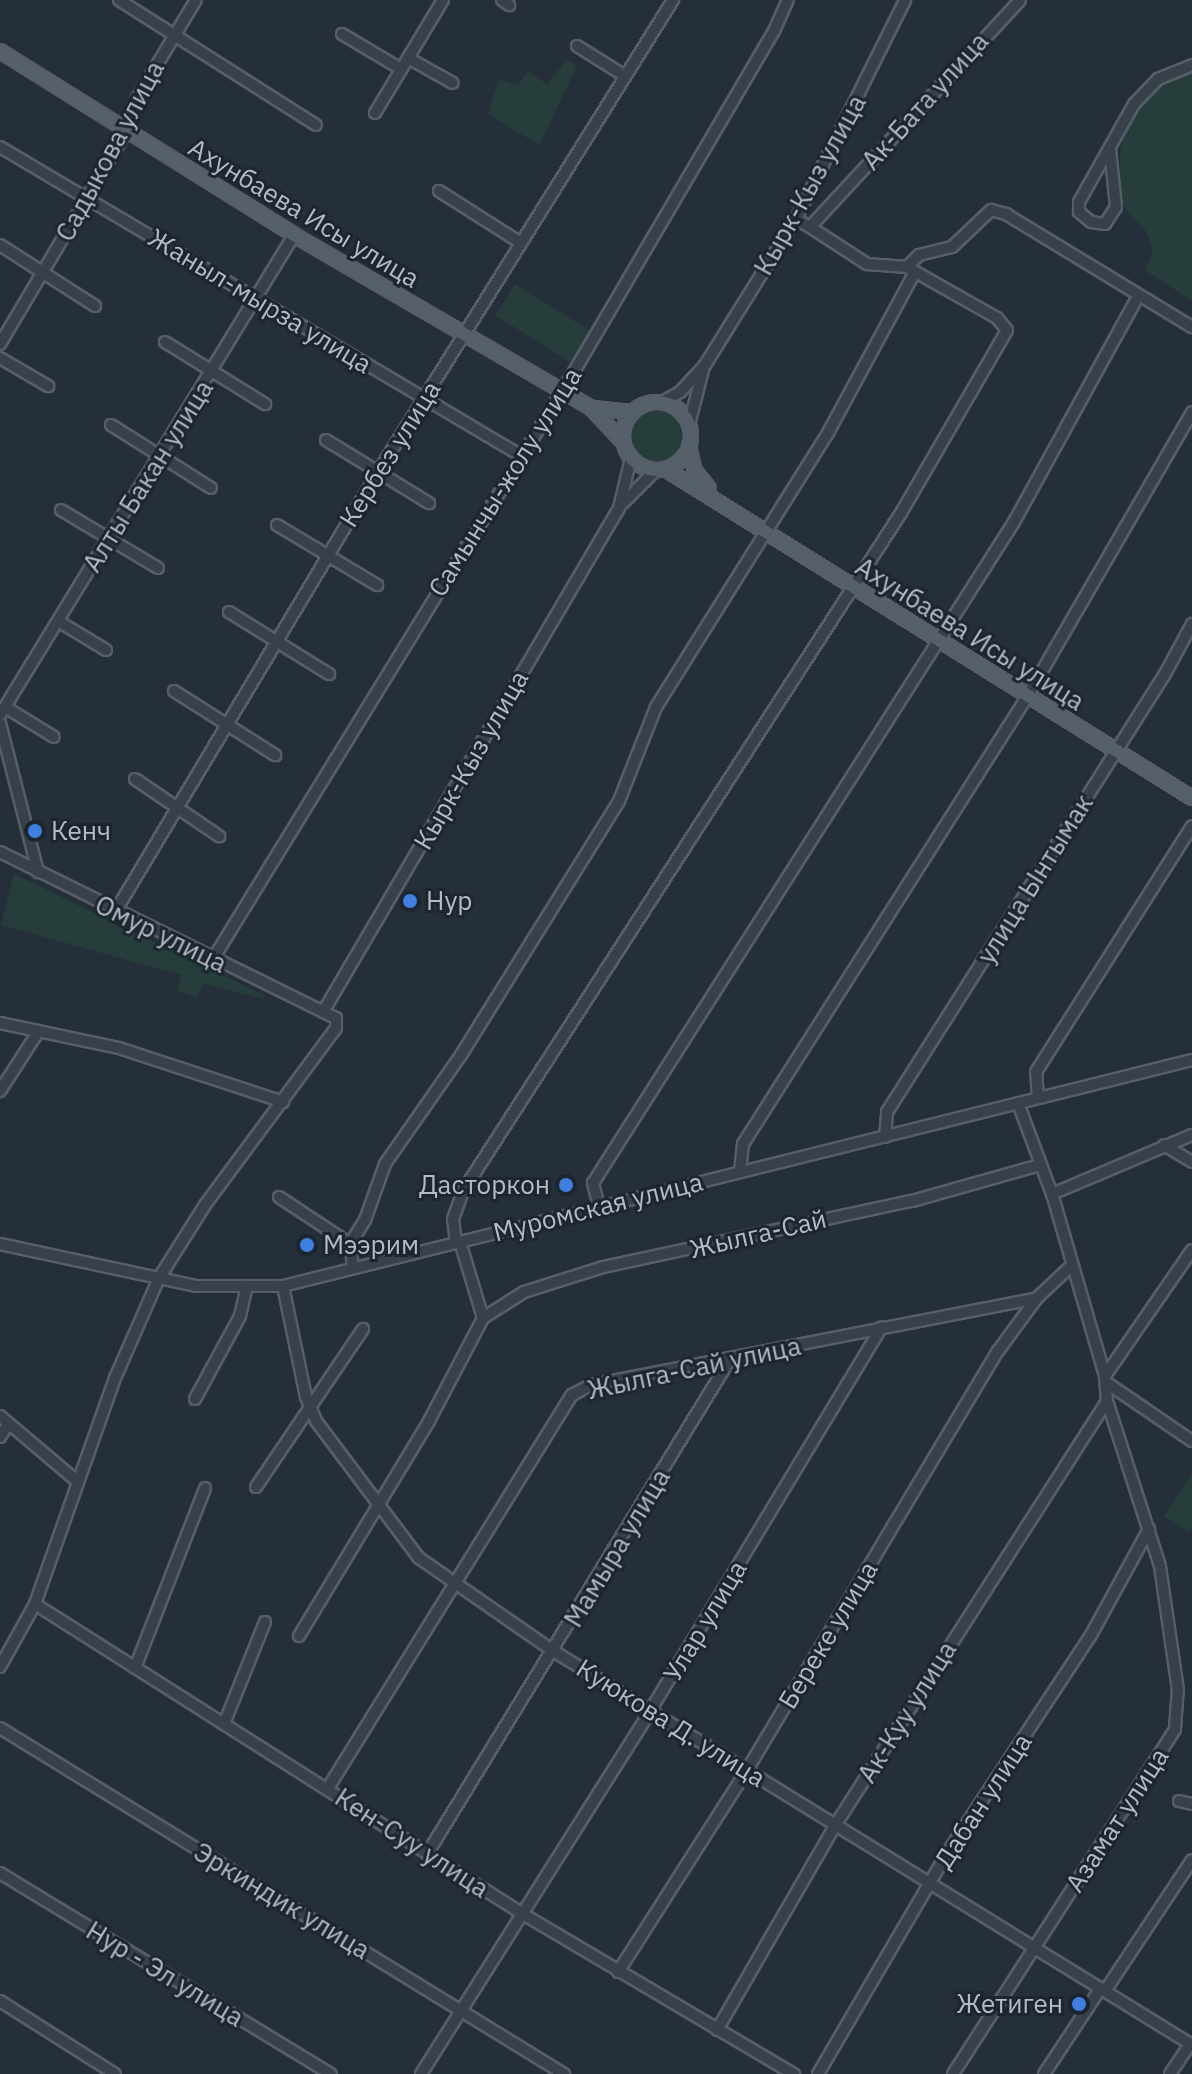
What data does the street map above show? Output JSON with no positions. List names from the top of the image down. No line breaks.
{"streets":{"main road":["Ахунбаева Исы улица"],"street":["Ак-Бата улица","Садыкова улица","Кырк-Кыз улица","Жаныл-мырза улица","Кербез улица","Алты Бакан улица","Самынчы-жолу улица","улица Ынтымак","Омур улица","Муромская улица","Жылга-Сай","Жылга-Сай улица","Мамыра улица","Улар улица","Береке улица","Ак-Куу улица","Куюкова Д. улица","Дабан улица","Азамат улица","Кен-Суу улица","Эркиндик улица","Нур - Эл улица"]},"crossings":[["Садыкова улица","Ахунбаева Исы улица"],["Садыкова улица","Жаныл-мырза улица"],["Кырк-Кыз улица","Ахунбаева Исы улица"],["Кырк-Кыз улица","Омур улица"],["Ахунбаева Исы улица","Кербез улица"],["Ахунбаева Исы улица","Алты Бакан улица"],["Ахунбаева Исы улица","Самынчы-жолу улица"],["Ахунбаева Исы улица","улица Ынтымак"],["Жаныл-мырза улица","Кербез улица"],["Жаныл-мырза улица","Алты Бакан улица"],["Жаныл-мырза улица","Самынчы-жолу улица"],["Кербез улица","Омур улица"],["Самынчы-жолу улица","Омур улица"],["улица Ынтымак","Муромская улица"],["Муромская улица","Куюкова Д. улица"],["Жылга-Сай улица","Мамыра улица"],["Жылга-Сай улица","Улар улица"],["Жылга-Сай улица","Береке улица"],["Жылга-Сай улица","Куюкова Д. улица"],["Жылга-Сай улица","Кен-Суу улица"],["Мамыра улица","Куюкова Д. улица"],["Мамыра улица","Кен-Суу улица"],["Улар улица","Куюкова Д. улица"],["Улар улица","Кен-Суу улица"],["Улар улица","Эркиндик улица"],["Береке улица","Куюкова Д. улица"],["Береке улица","Кен-Суу улица"],["Ак-Куу улица","Куюкова Д. улица"],["Ак-Куу улица","Азамат улица"],["Ак-Куу улица","Кен-Суу улица"],["Куюкова Д. улица","Дабан улица"],["Куюкова Д. улица","Азамат улица"],["Дабан улица","Азамат улица"]],"places":["Кенч","Нур","Дасторкон","Мээрим","Жетиген"]}
